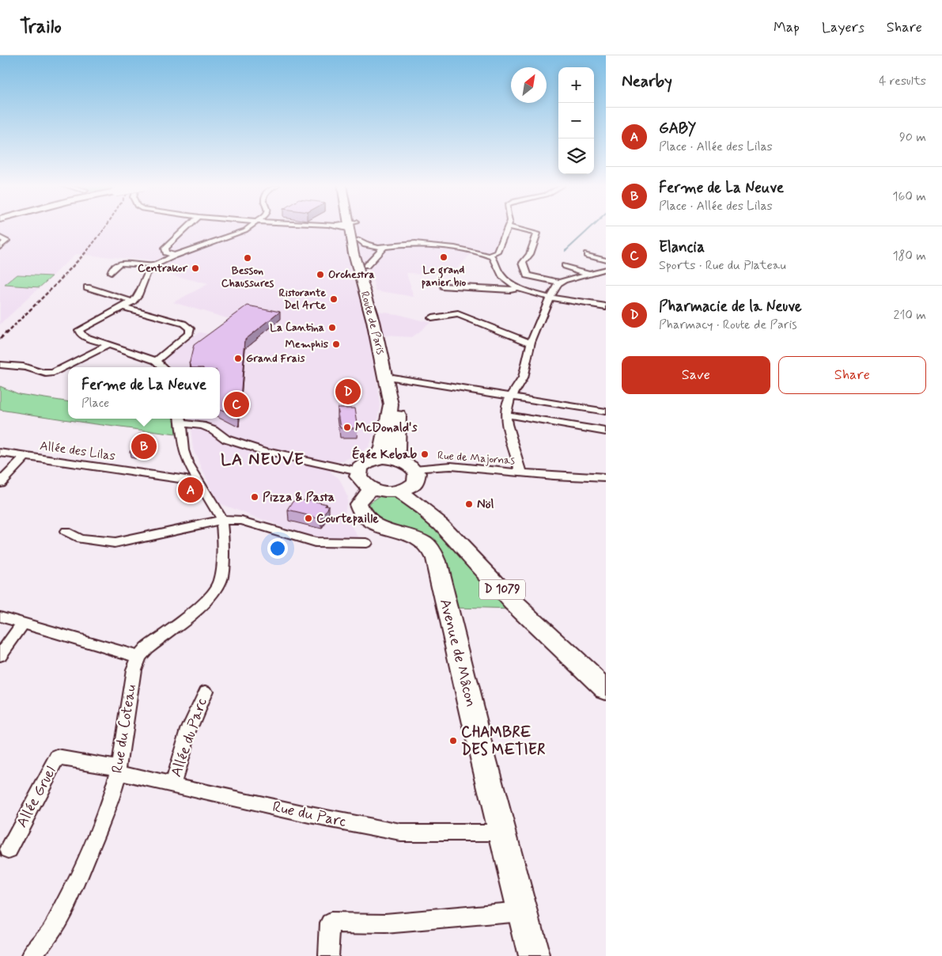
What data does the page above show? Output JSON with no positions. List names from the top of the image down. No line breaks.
{"streets":{"main road":["Route de Paris","D 1079","Avenue de Mâcon"],"street":["Allée des Lilas","Rue de Majornas","Rue du Coteau","Allée du Parc","Allée Gruel","Rue du Parc"]},"crossings":[["Route de Paris","Rue de Majornas"],["Route de Paris","D 1079"],["Route de Paris","Avenue de Mâcon"],["Rue de Majornas","D 1079"],["Rue de Majornas","Avenue de Mâcon"],["D 1079","Avenue de Mâcon"],["Avenue de Mâcon","Rue du Parc"],["Rue du Coteau","Allée Gruel"],["Rue du Coteau","Rue du Parc"],["Allée du Parc","Rue du Parc"],["Allée Gruel","Rue du Parc"]],"districts":["LA NEUVE"],"places":["Le grand panier bio","Besson Chaussures","Centrakor","Orchestra","Ristorante Del Arte","La Cantina","Memphis","Grand Frais","McDonald's","Égée Kebab","Pizza & Pasta","Nöl","Courtepaille","CHAMBRE DES METIER"],"north":"top right","page":{"header":"Trailo","nav":["Map","Layers","Share"],"heading":["Nearby","4 results"],"map_buttons":["+","−"],"list":[{"mark":"A","name":"GABY","note":"Place · Allée des Lilas","value":"90 m"},{"mark":"B","name":"Ferme de La Neuve","note":"Place · Allée des Lilas","value":"160 m"},{"mark":"C","name":"Elancia","note":"Sports · Rue du Plateau","value":"180 m"},{"mark":"D","name":"Pharmacie de la Neuve","note":"Pharmacy · Route de Paris","value":"210 m"}],"buttons":["Save","Share"],"popup":["Ferme de La Neuve","Place"],"pins":["D","C","B","A"]}}
